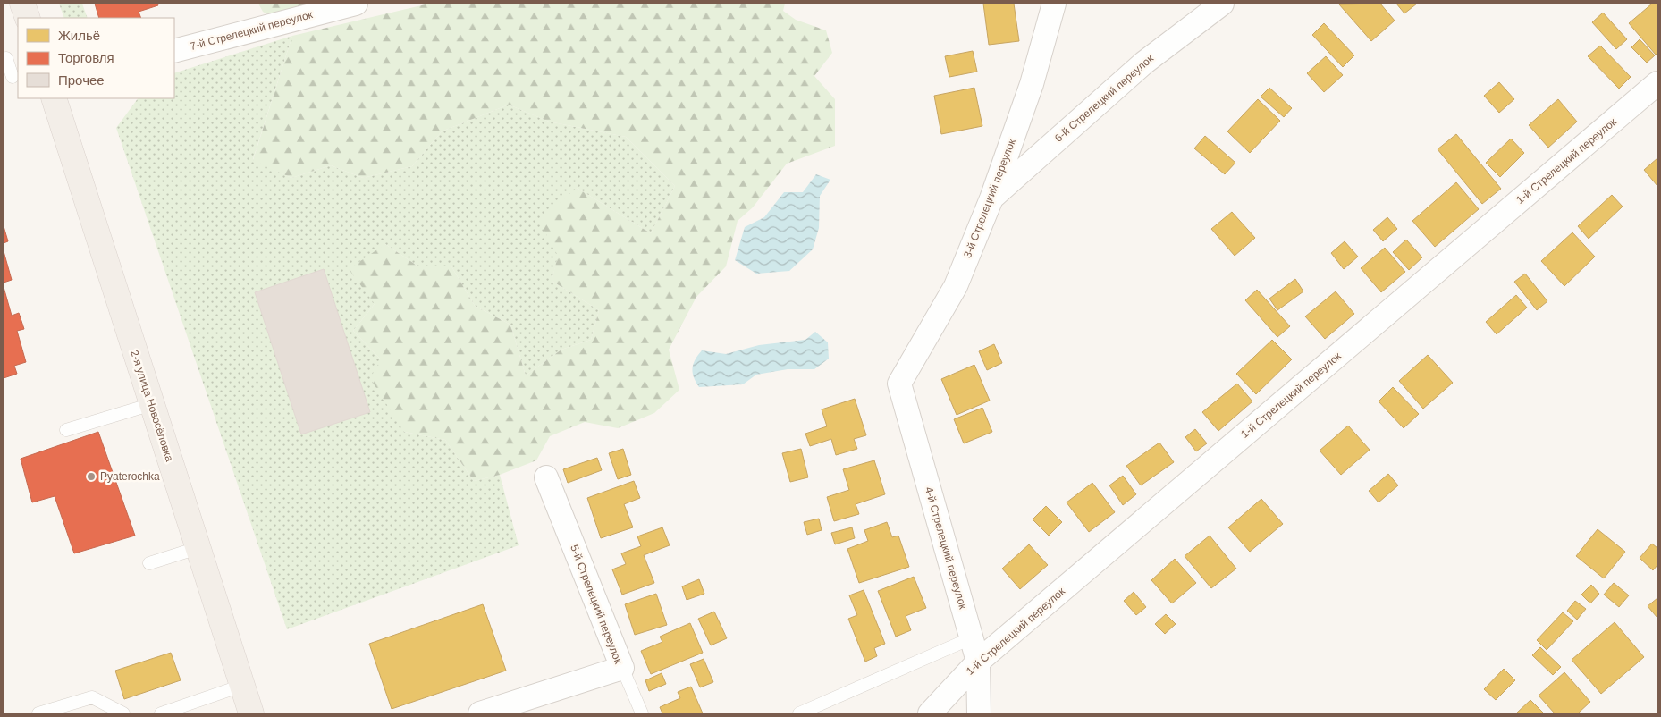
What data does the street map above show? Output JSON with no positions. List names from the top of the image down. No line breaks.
{"streets":{"main road":["2-я улица Новосёловка"],"street":["7-й Стрелецкий переулок","6-й Стрелецкий переулок","1-й Стрелецкий переулок","3-й Стрелецкий переулок","4-й Стрелецкий переулок","5-й Стрелецкий переулок"]},"crossings":[["6-й Стрелецкий переулок","3-й Стрелецкий переулок"],["1-й Стрелецкий переулок","4-й Стрелецкий переулок"],["3-й Стрелецкий переулок","4-й Стрелецкий переулок"]],"places":["Pyaterochka"],"legend":["Жильё","Торговля","Прочее"]}
